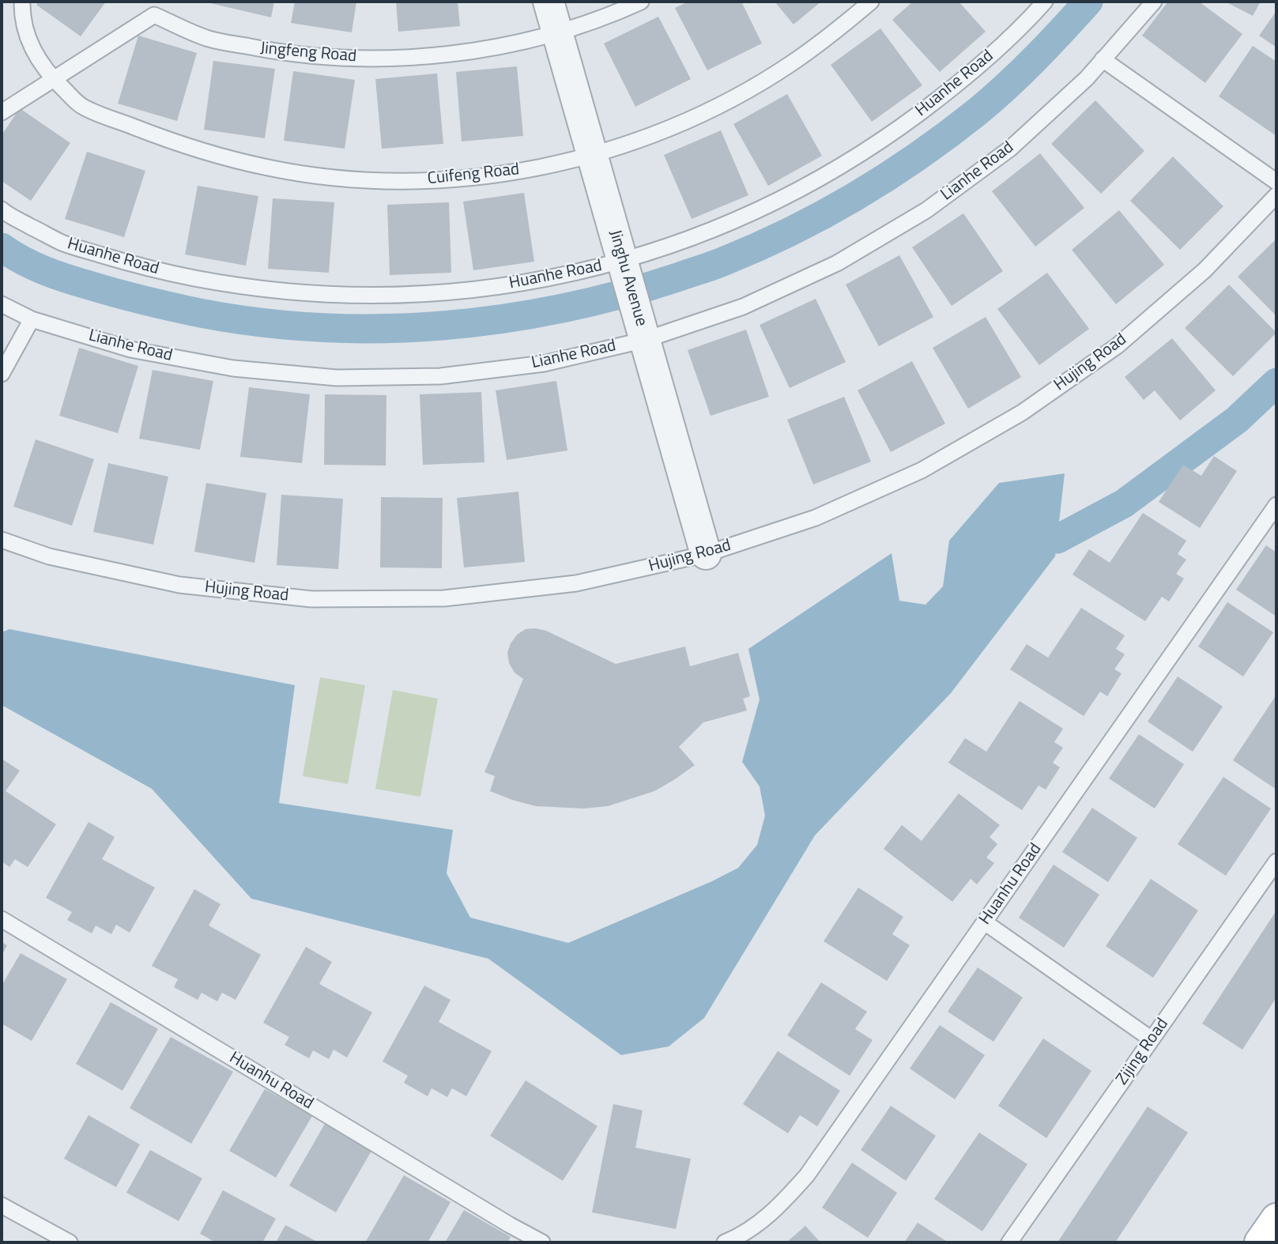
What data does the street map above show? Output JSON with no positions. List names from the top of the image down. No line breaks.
{"streets":{"street":["Jinghu Avenue"],"lane":["Jingfeng Road","Huanhe Road","Lianhe Road","Cuifeng Road","Hujing Road","Huanhu Road","Zijing Road"]},"crossings":[["Jingfeng Road","Cuifeng Road"],["Jingfeng Road","Jinghu Avenue"],["Huanhe Road","Jinghu Avenue"],["Lianhe Road","Jinghu Avenue"],["Cuifeng Road","Jinghu Avenue"],["Jinghu Avenue","Hujing Road"]]}
